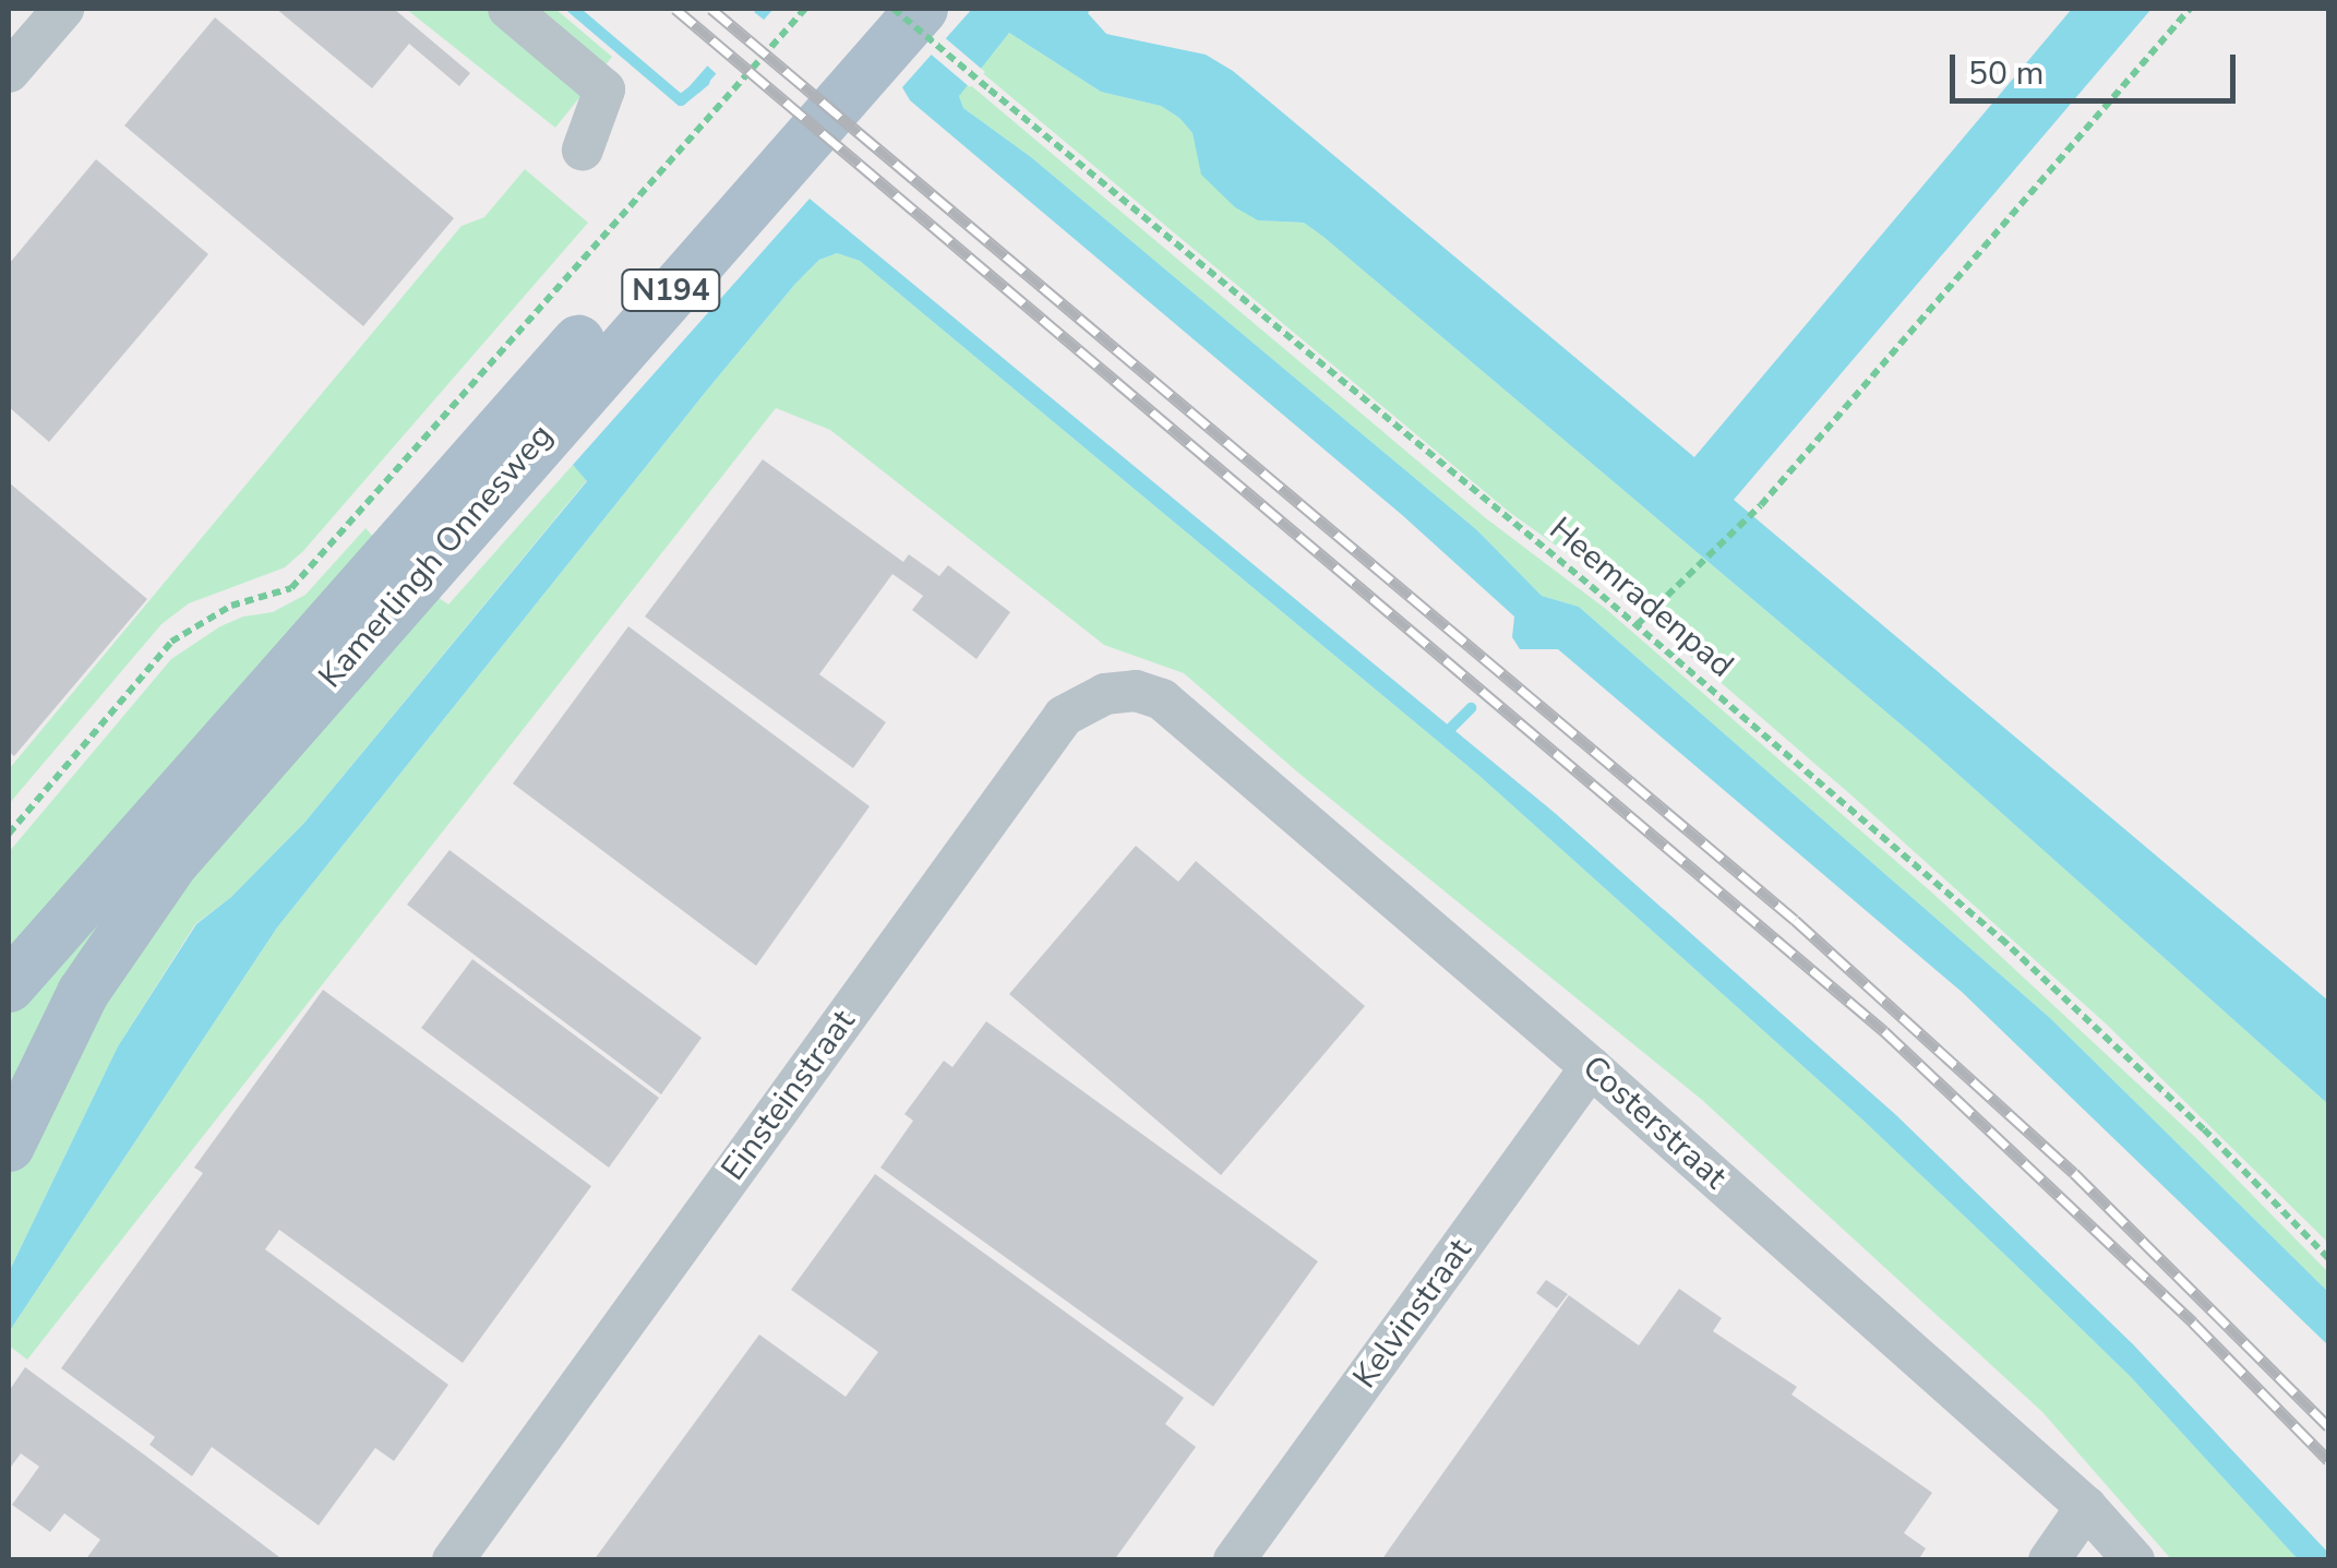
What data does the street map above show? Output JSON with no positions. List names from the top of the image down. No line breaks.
{"streets":{"main road":["N194","Kamerlingh Onnesweg"],"street":["Einsteinstraat","Costerstraat","Kelvinstraat"],"path":["Heemradenpad"]},"crossings":[["Einsteinstraat","Costerstraat"],["Costerstraat","Kelvinstraat"]],"scale_bar":"50 m"}
